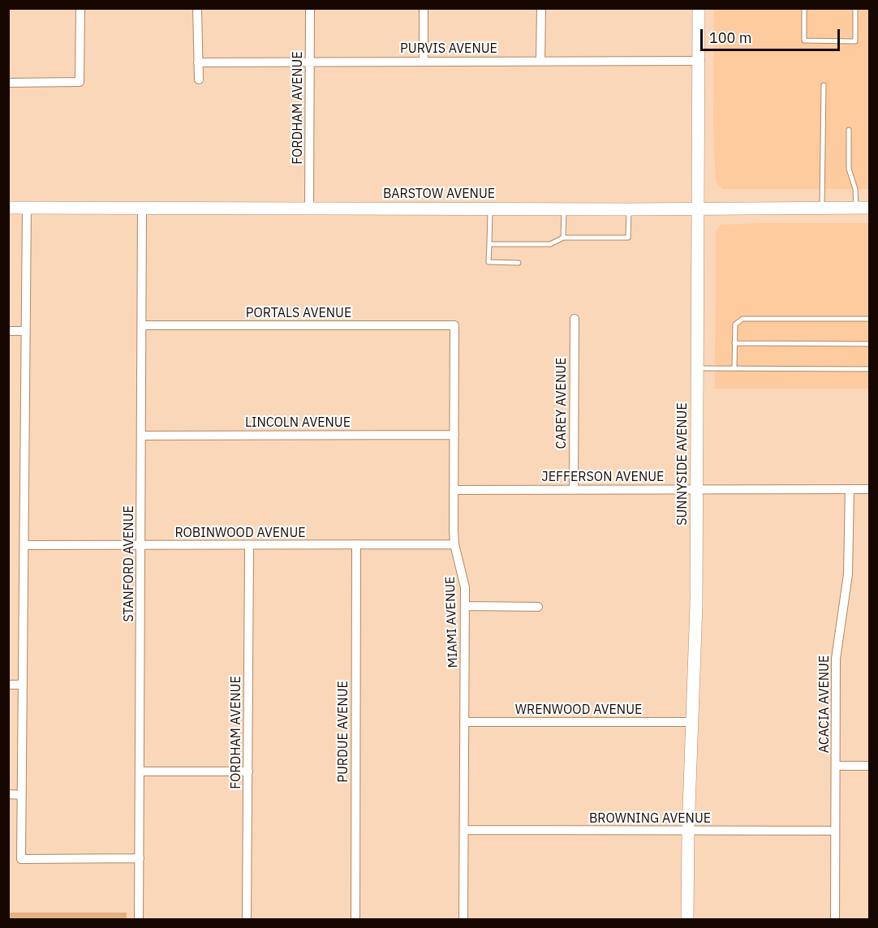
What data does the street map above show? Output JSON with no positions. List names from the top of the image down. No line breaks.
{"streets":{"main road":["BARSTOW AVENUE","SUNNYSIDE AVENUE"],"street":["PURVIS AVENUE","FORDHAM AVENUE","PORTALS AVENUE","CAREY AVENUE","LINCOLN AVENUE","JEFFERSON AVENUE","ROBINWOOD AVENUE","STANFORD AVENUE","MIAMI AVENUE","ACACIA AVENUE","WRENWOOD AVENUE","PURDUE AVENUE","BROWNING AVENUE"]},"crossings":[["PURVIS AVENUE","FORDHAM AVENUE"],["PURVIS AVENUE","SUNNYSIDE AVENUE"],["FORDHAM AVENUE","BARSTOW AVENUE"],["FORDHAM AVENUE","ROBINWOOD AVENUE"],["BARSTOW AVENUE","SUNNYSIDE AVENUE"],["BARSTOW AVENUE","STANFORD AVENUE"],["PORTALS AVENUE","STANFORD AVENUE"],["PORTALS AVENUE","MIAMI AVENUE"],["CAREY AVENUE","JEFFERSON AVENUE"],["LINCOLN AVENUE","STANFORD AVENUE"],["LINCOLN AVENUE","MIAMI AVENUE"],["SUNNYSIDE AVENUE","JEFFERSON AVENUE"],["SUNNYSIDE AVENUE","WRENWOOD AVENUE"],["SUNNYSIDE AVENUE","BROWNING AVENUE"],["JEFFERSON AVENUE","MIAMI AVENUE"],["JEFFERSON AVENUE","ACACIA AVENUE"],["ROBINWOOD AVENUE","STANFORD AVENUE"],["ROBINWOOD AVENUE","MIAMI AVENUE"],["ROBINWOOD AVENUE","PURDUE AVENUE"],["MIAMI AVENUE","WRENWOOD AVENUE"],["MIAMI AVENUE","BROWNING AVENUE"],["ACACIA AVENUE","BROWNING AVENUE"]],"scale_bar":"100 m"}
